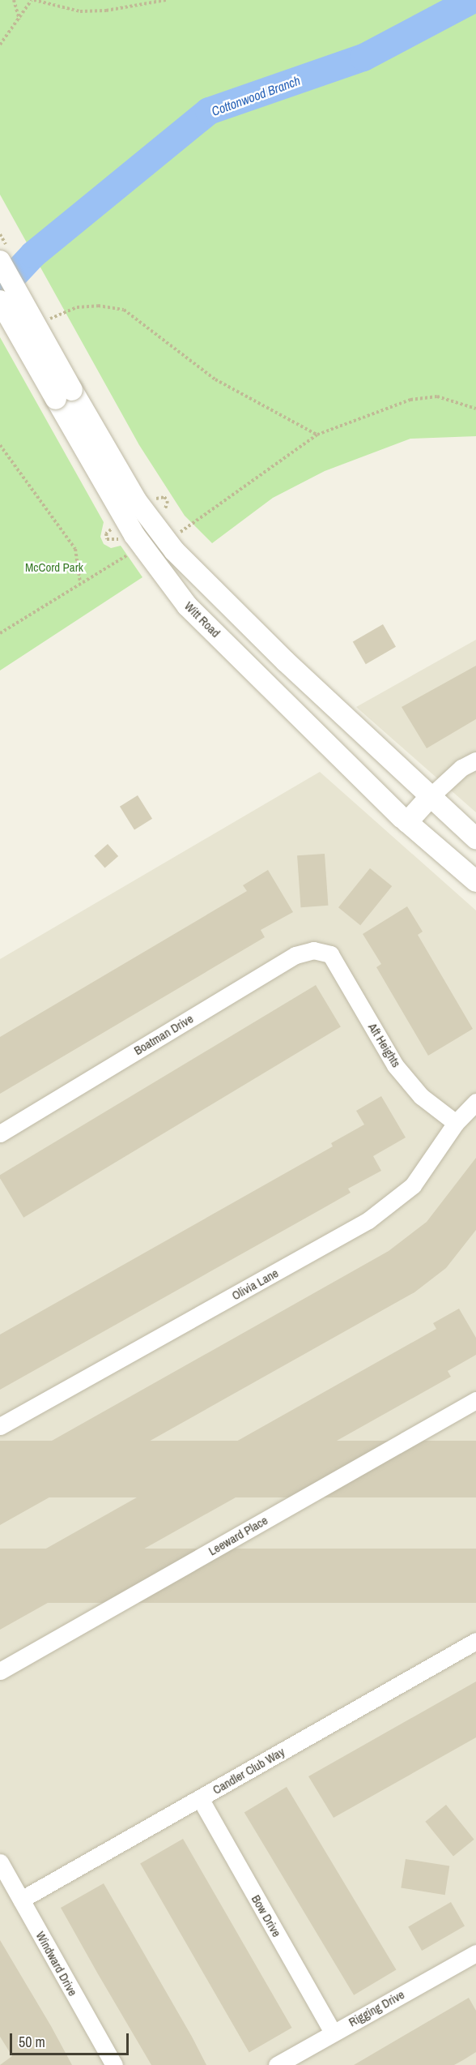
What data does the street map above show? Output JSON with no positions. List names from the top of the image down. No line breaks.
{"streets":{"street":["Witt Road","Boatman Drive","Aft Heights","Olivia Lane","Leeward Place","Candler Club Way","Bow Drive","Windward Drive","Rigging Drive"]},"crossings":[["Boatman Drive","Aft Heights"],["Aft Heights","Olivia Lane"],["Candler Club Way","Bow Drive"],["Candler Club Way","Windward Drive"],["Bow Drive","Rigging Drive"]],"water":["Cottonwood Branch"],"parks":["McCord Park"],"scale_bar":"50 m"}
